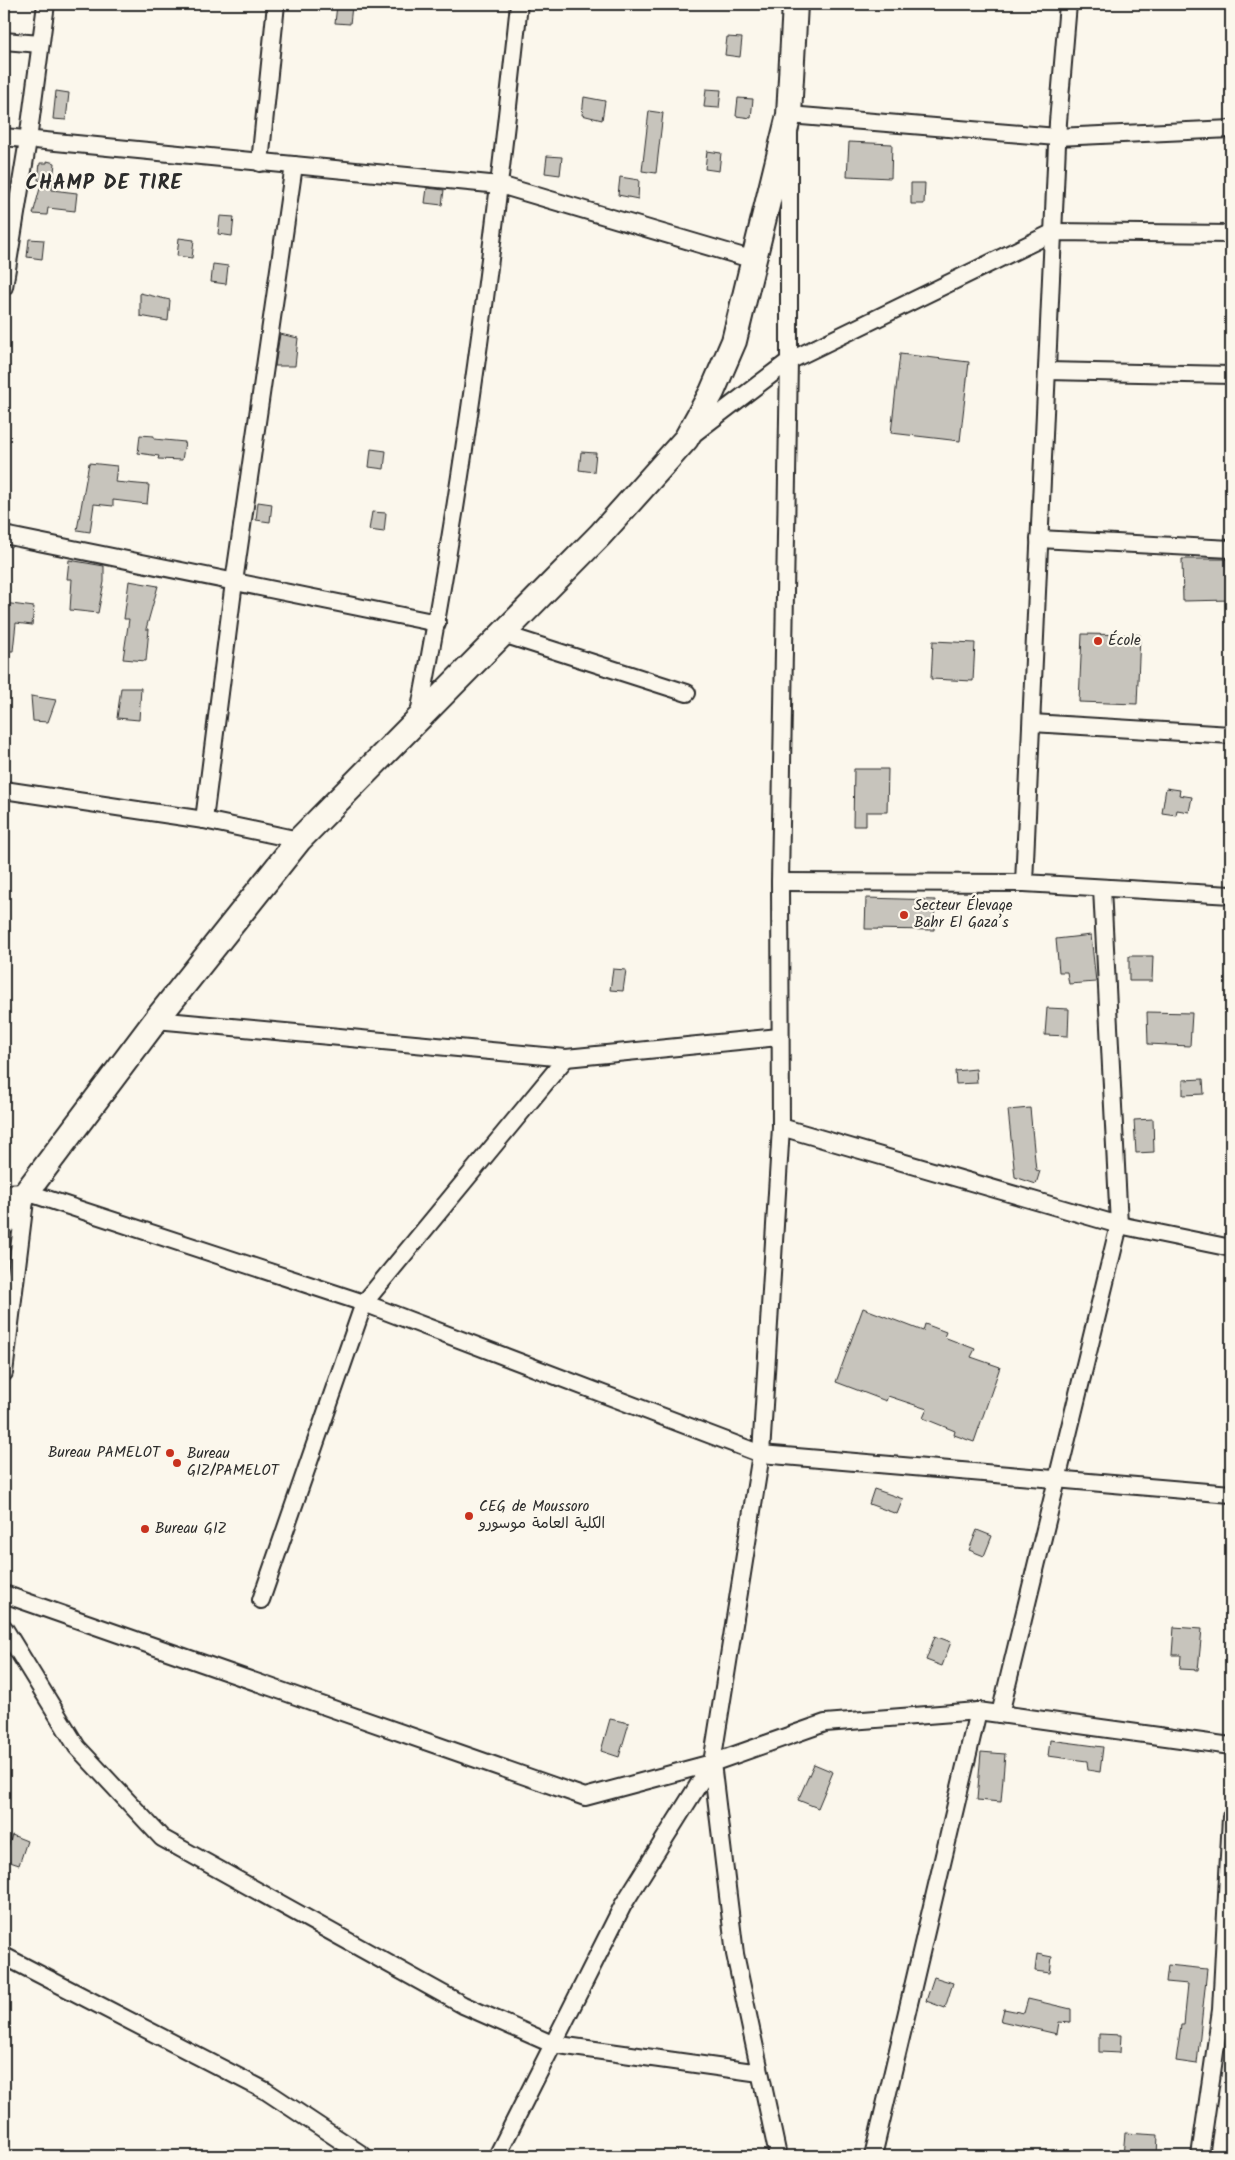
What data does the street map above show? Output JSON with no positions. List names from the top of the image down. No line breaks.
{"districts":["CHAMP DE TIRE"],"places":["École","Secteur Élevage Bahr El Gaza’s","Bureau PAMELOT","Bureau GIZ/PAMELOT","CEG de Moussoro الكلية العامة موسورو","Bureau GIZ"]}
